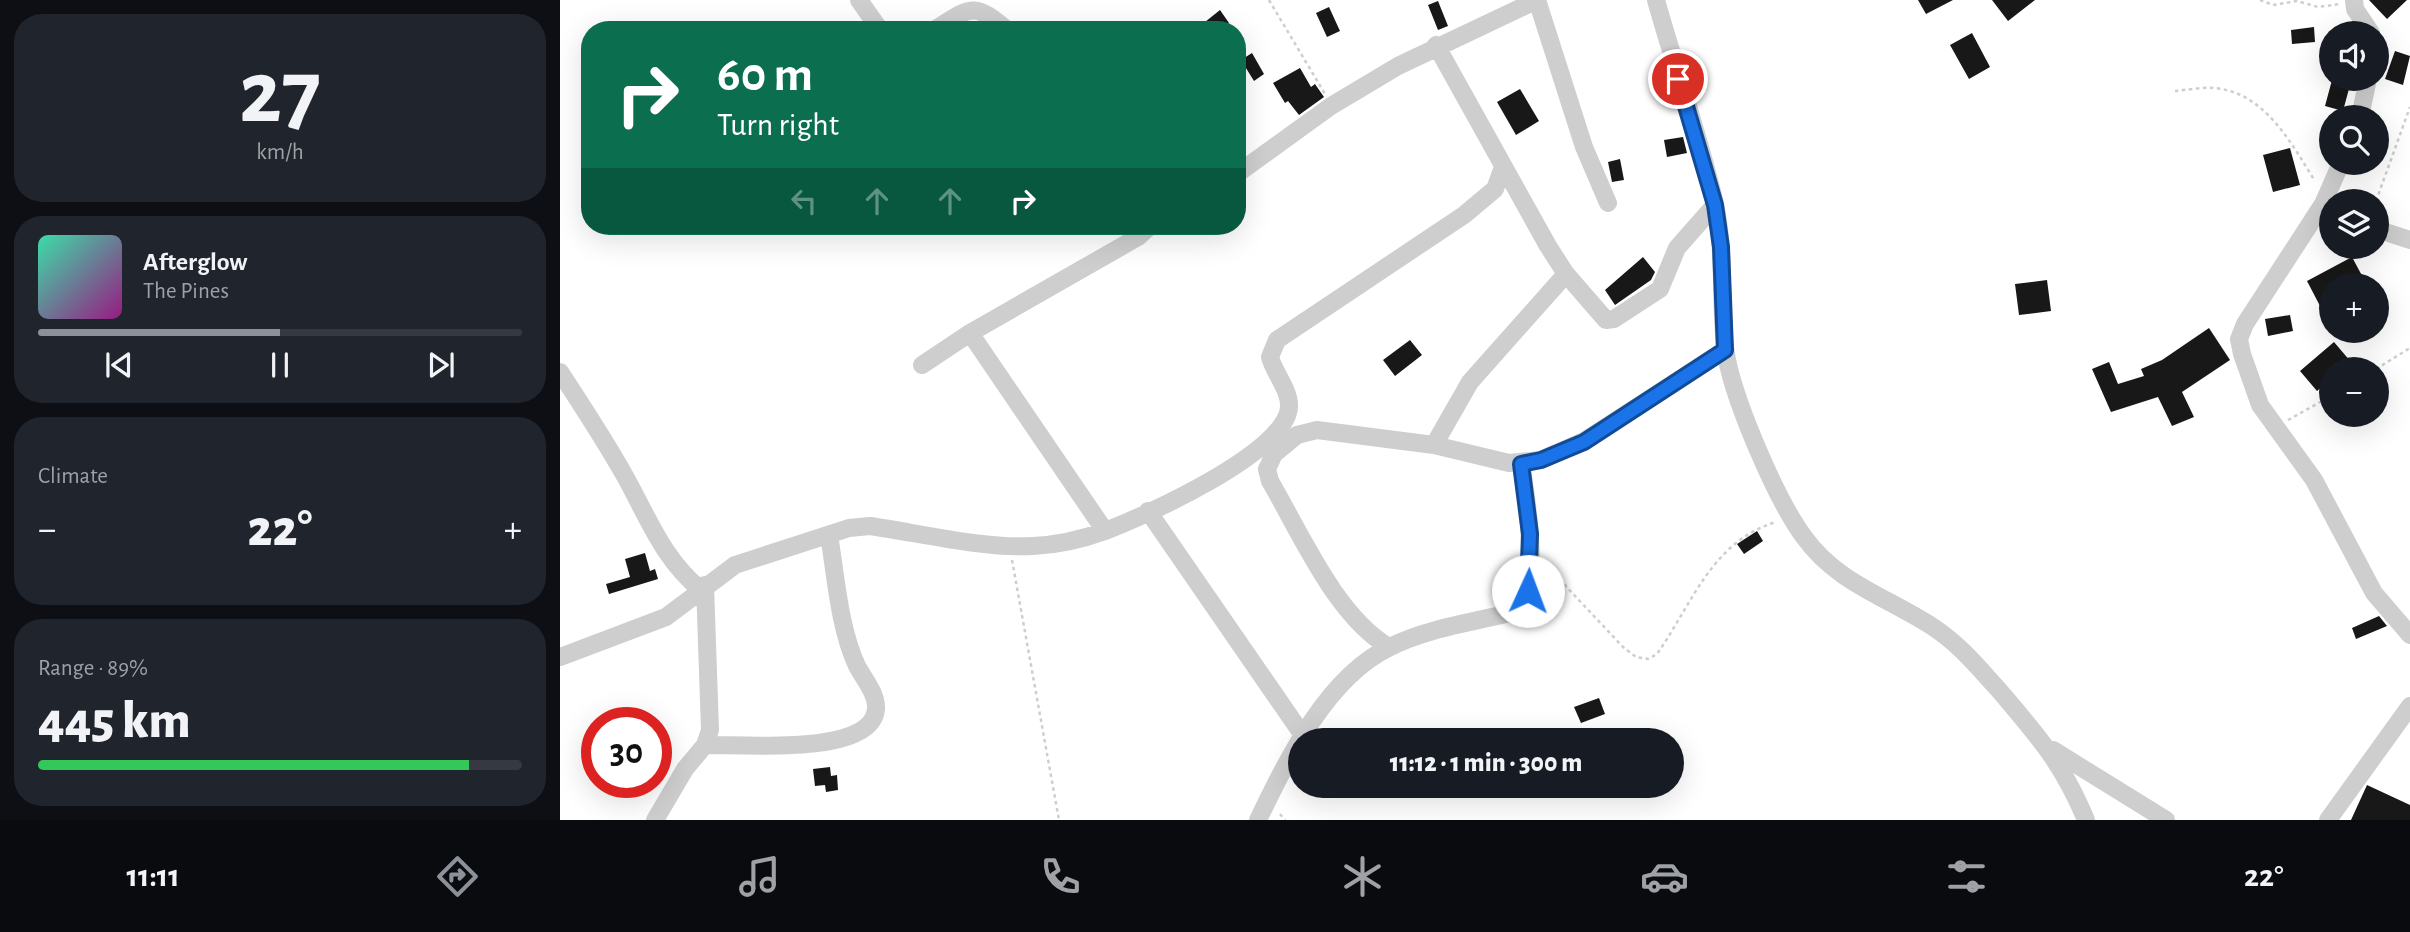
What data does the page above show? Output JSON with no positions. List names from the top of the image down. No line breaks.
{"page":{"tile":[["27","km/h"],"Climate",["Range · 89%","445 km"]],"map_buttons":["+","−"],"turn":["60 m","Turn right"],"song":["Afterglow","The Pines"],"heat":["−","22°","+"],"limit":"30","trip":"11:12 · 1 min · 300 m","tabs":["11:11","22°"]}}
